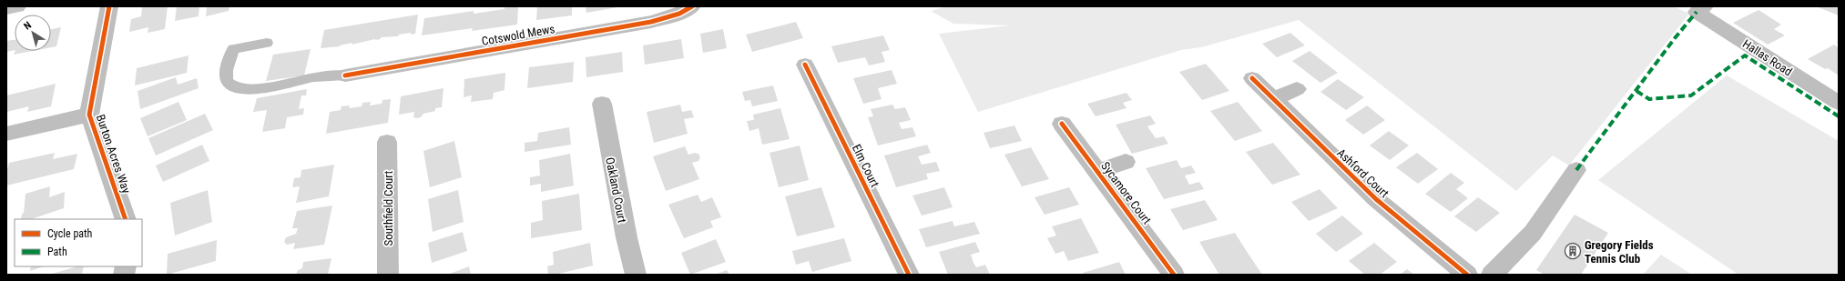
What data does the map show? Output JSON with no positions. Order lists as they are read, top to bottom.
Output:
{
  "streets": {
    "street": [
      "Cotswold Mews",
      "Hallas Road",
      "Burton Acres Way",
      "Elm Court",
      "Ashford Court",
      "Oakland Court",
      "Sycamore Court",
      "Southfield Court"
    ]
  },
  "places": {
    "building": ["Gregory Fields Tennis Club"]
  },
  "legend": ["Cycle path", "Path"],
  "north": "top left"
}
